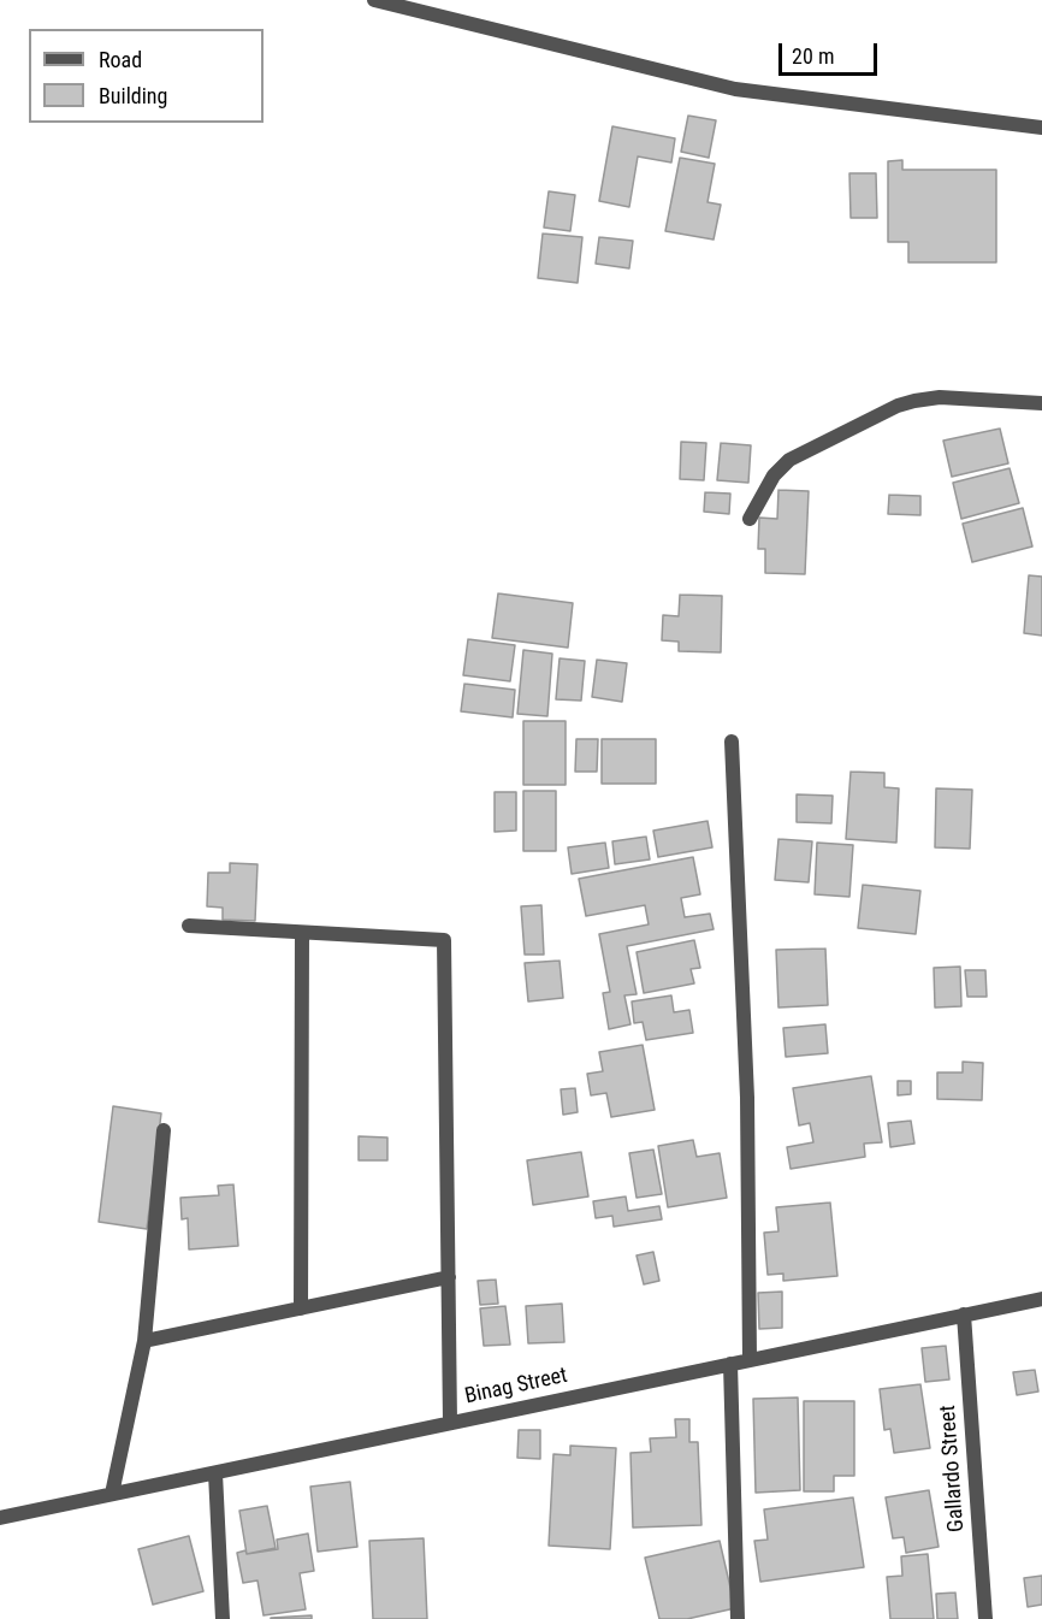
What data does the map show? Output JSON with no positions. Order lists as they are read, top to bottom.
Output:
{
  "streets": {
    "street": ["Binag Street", "Gallardo Street"]
  },
  "crossings": [
    ["Binag Street", "Gallardo Street"]
  ],
  "legend": ["Road", "Building"],
  "scale_bar": "20 m"
}
